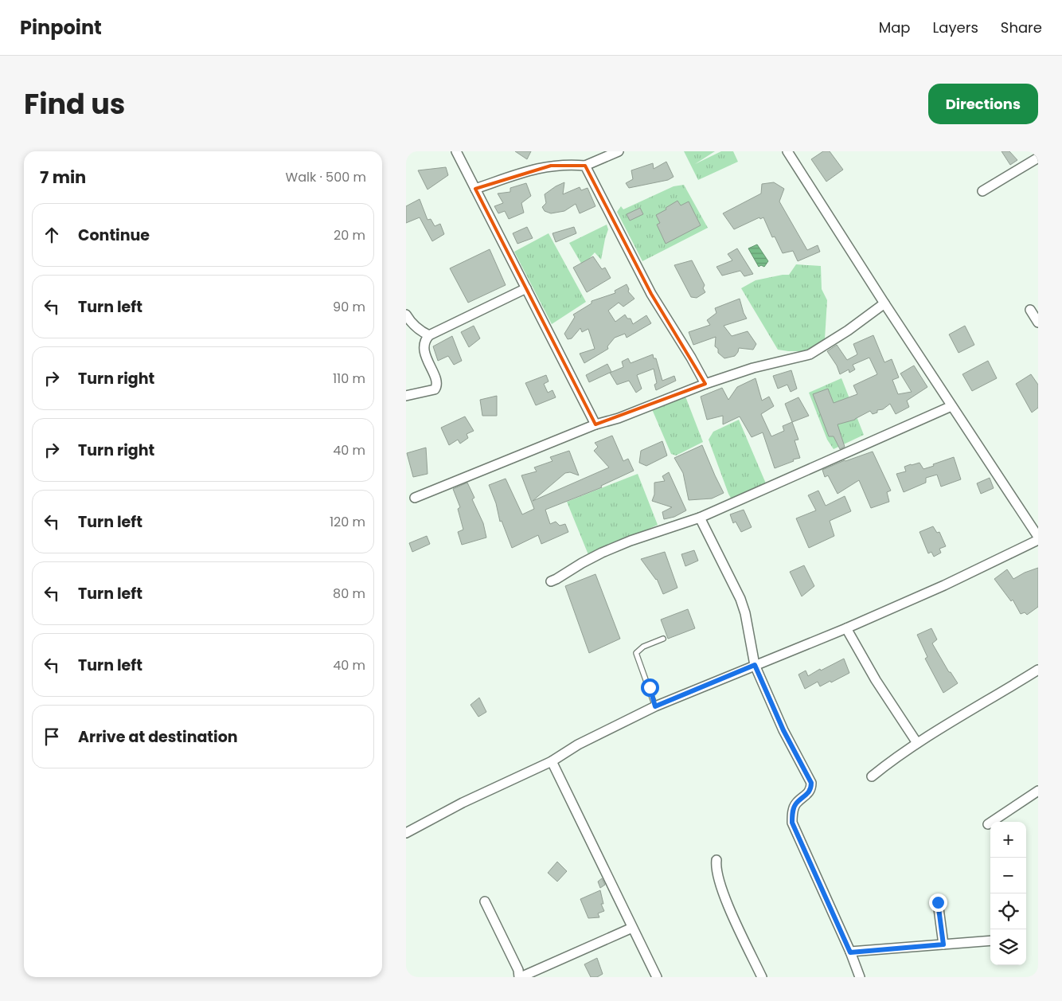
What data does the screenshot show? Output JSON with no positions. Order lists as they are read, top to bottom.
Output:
{
  "page": {
    "header": "Pinpoint",
    "nav": ["Map", "Layers", "Share"],
    "title": "Find us",
    "buttons": "Directions",
    "heading": ["7 min", "Walk · 500 m"],
    "list": [
      ["Continue", "20 m"],
      ["Turn left", "90 m"],
      ["Turn right", "110 m"],
      ["Turn right", "40 m"],
      ["Turn left", "120 m"],
      ["Turn left", "80 m"],
      ["Turn left", "40 m"],
      "Arrive at destination"
    ],
    "map_buttons": ["+", "−"]
  }
}
